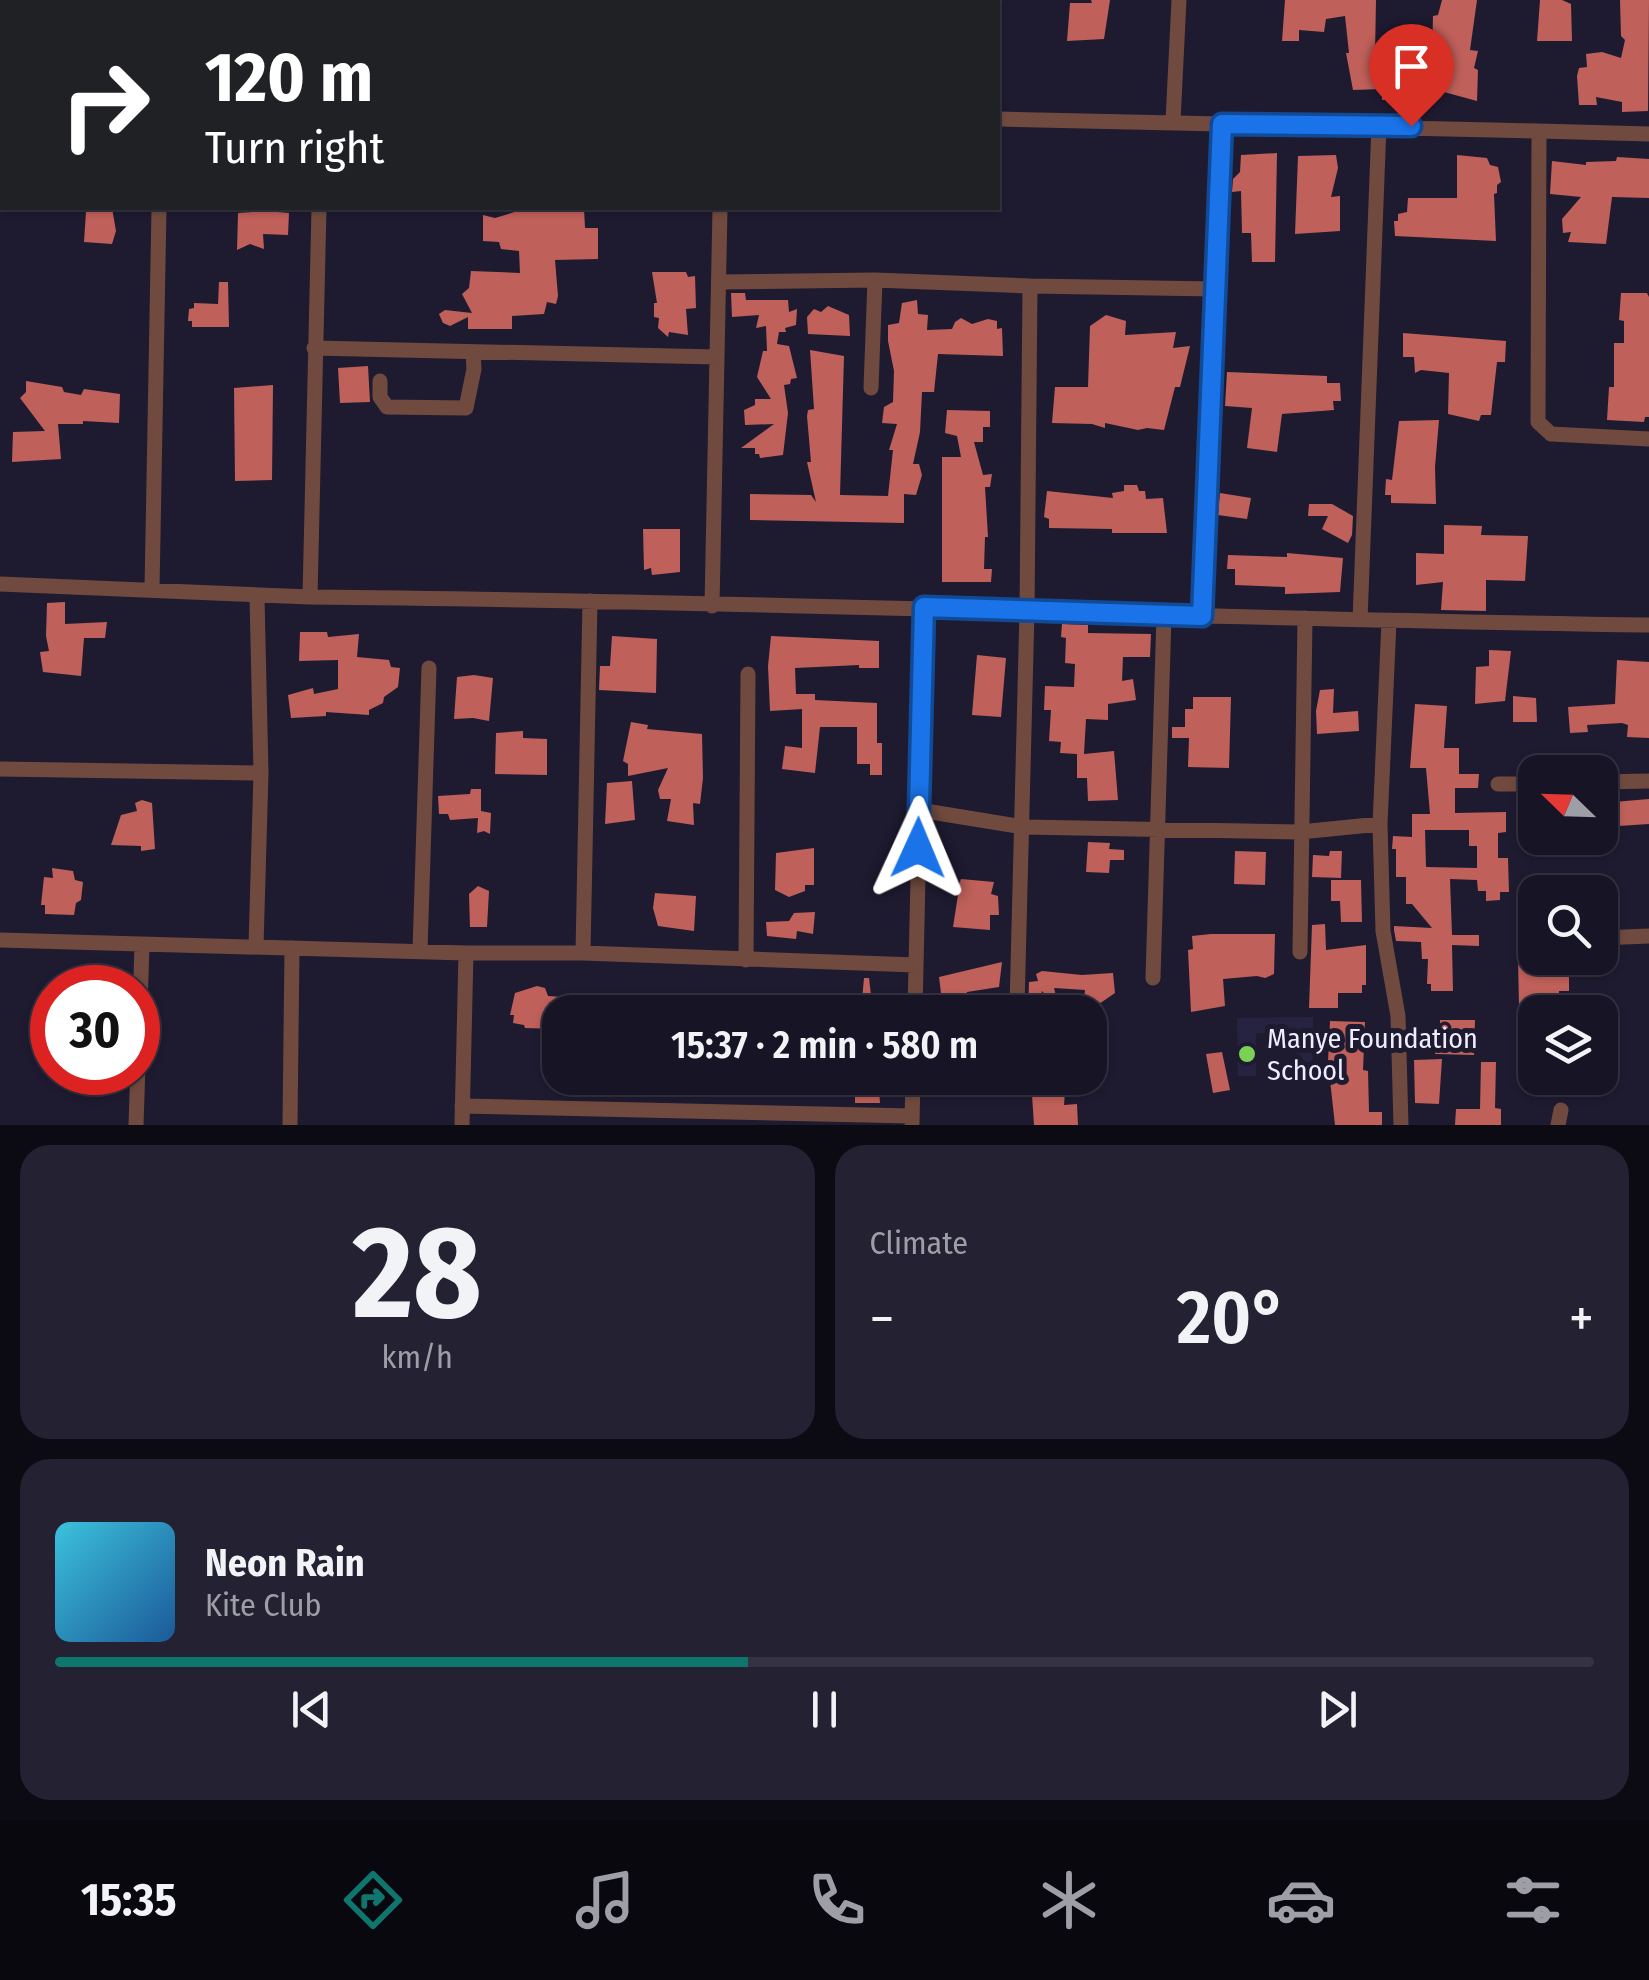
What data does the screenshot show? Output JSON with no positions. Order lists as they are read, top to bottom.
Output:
{
  "places": ["Manye Foundation School"],
  "north": "top left",
  "page": {
    "turn": ["120 m", "Turn right"],
    "limit": "30",
    "trip": "15:37 · 2 min · 580 m",
    "tile": [
      ["28", "km/h"],
      "Climate"
    ],
    "heat": ["−", "20°", "+"],
    "song": ["Neon Rain", "Kite Club"],
    "tabs": "15:35"
  }
}
